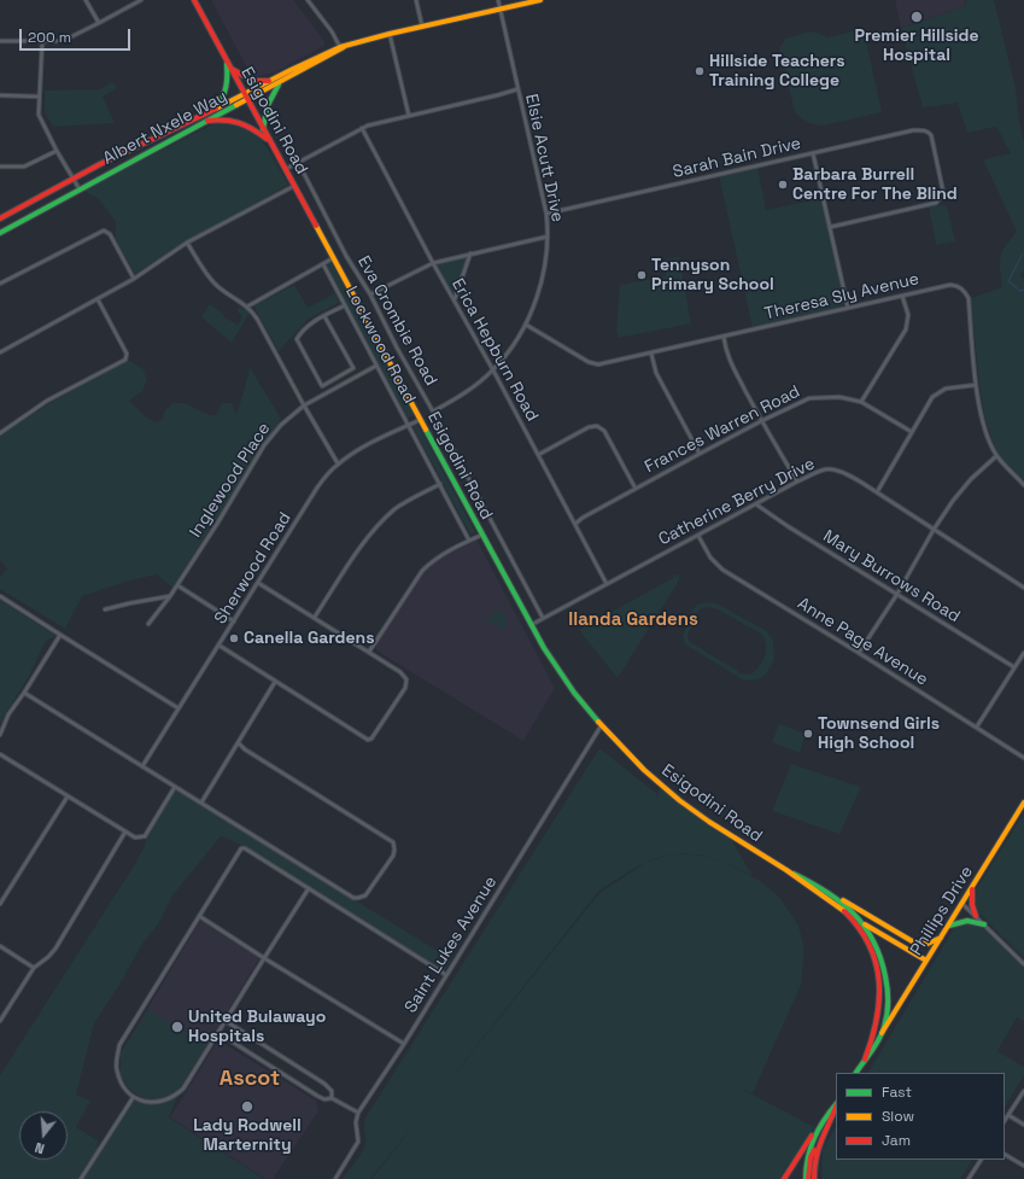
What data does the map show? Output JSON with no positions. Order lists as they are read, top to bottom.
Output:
{
  "streets": {
    "main road": ["Esigodini Road", "Albert Nxele Way", "Phillips Drive"],
    "street": [
      "Elsie Acutt Drive",
      "Sarah Bain Drive",
      "Theresa Sly Avenue",
      "Eva Crombie Road",
      "Lockwood Road",
      "Erica Hepburn Road",
      "Frances Warren Road",
      "Inglewood Place",
      "Catherine Berry Drive",
      "Sherwood Road",
      "Mary Burrows Road",
      "Anne Page Avenue",
      "Saint Lukes Avenue"
    ]
  },
  "crossings": [
    ["Esigodini Road", "Albert Nxele Way"],
    ["Esigodini Road", "Catherine Berry Drive"],
    ["Esigodini Road", "Sherwood Road"],
    ["Esigodini Road", "Phillips Drive"],
    ["Esigodini Road", "Saint Lukes Avenue"],
    ["Albert Nxele Way", "Elsie Acutt Drive"],
    ["Elsie Acutt Drive", "Sarah Bain Drive"],
    ["Elsie Acutt Drive", "Theresa Sly Avenue"],
    ["Elsie Acutt Drive", "Eva Crombie Road"],
    ["Elsie Acutt Drive", "Erica Hepburn Road"],
    ["Eva Crombie Road", "Catherine Berry Drive"],
    ["Lockwood Road", "Inglewood Place"],
    ["Lockwood Road", "Sherwood Road"],
    ["Erica Hepburn Road", "Frances Warren Road"],
    ["Erica Hepburn Road", "Catherine Berry Drive"],
    ["Catherine Berry Drive", "Mary Burrows Road"],
    ["Catherine Berry Drive", "Anne Page Avenue"]
  ],
  "districts": ["Ilanda Gardens", "Ascot"],
  "places": [
    "Premier Hillside Hospital",
    "Hillside Teachers Training College",
    "Barbara Burrell Centre For The Blind",
    "Tennyson Primary School",
    "Canella Gardens",
    "Townsend Girls High School",
    "United Bulawayo Hospitals",
    "Lady Rodwell Marternity"
  ],
  "legend": ["Fast", "Slow", "Jam"],
  "scale_bar": "200 m",
  "north": "bottom"
}
